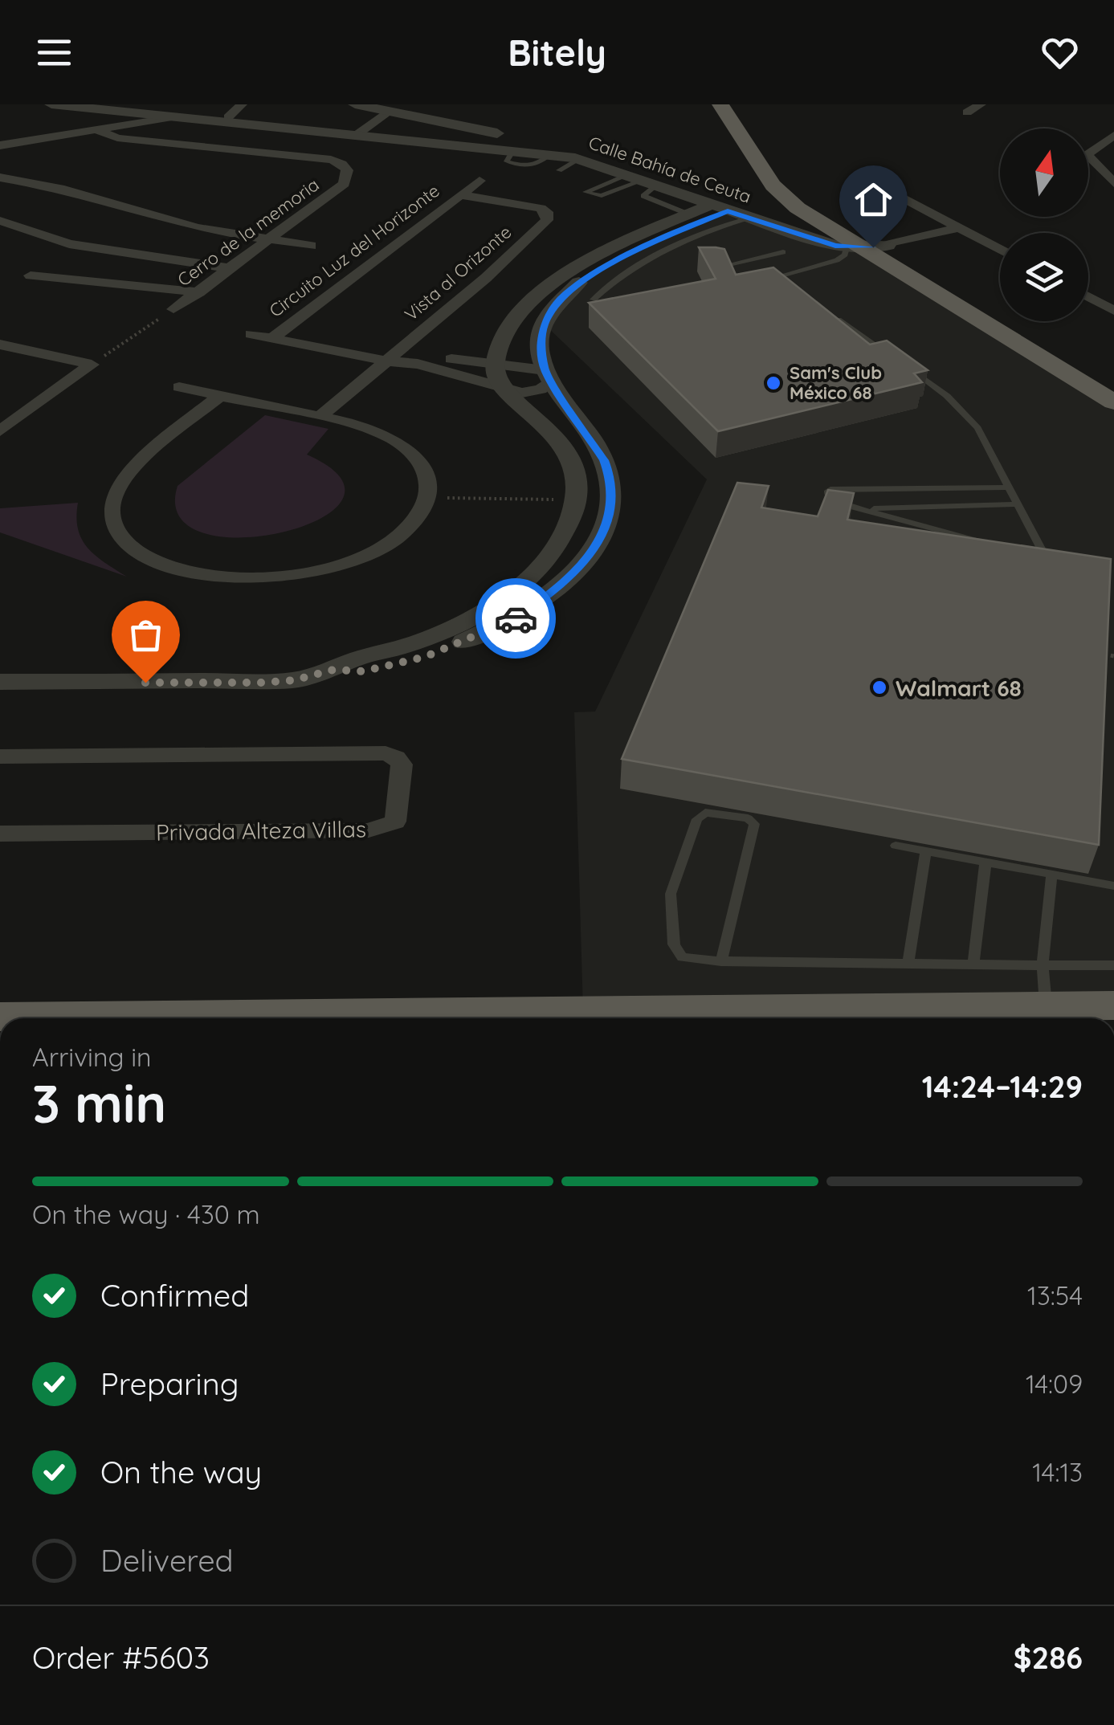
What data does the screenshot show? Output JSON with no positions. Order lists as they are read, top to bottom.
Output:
{
  "streets": {
    "street": [
      "Calle Bahía de Ceuta",
      "Cerro de la memoria",
      "Circuito Luz del Horizonte",
      "Vista al Orizonte",
      "Privada Alteza Villas"
    ]
  },
  "crossings": [
    ["Circuito Luz del Horizonte", "Vista al Orizonte"]
  ],
  "places": ["Sam's Club México 68", "Walmart 68"],
  "north": "top",
  "page": {
    "header": "Bitely",
    "heading": ["3 min", "Arriving in", "14:24–14:29"],
    "panel": ["Order #5603", "$286"],
    "bar": "On the way · 430 m",
    "list": [
      ["Confirmed", "13:54"],
      ["Preparing", "14:09"],
      ["On the way", "14:13"],
      "Delivered"
    ]
  }
}
